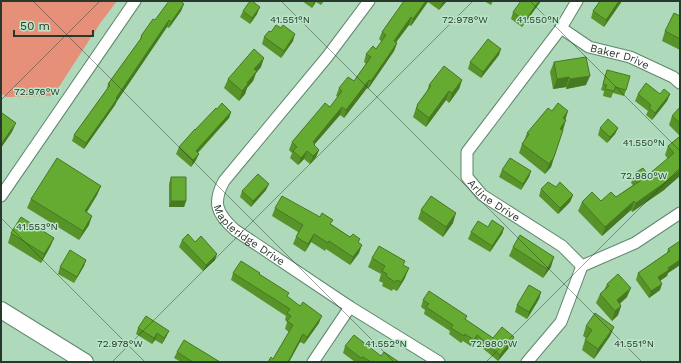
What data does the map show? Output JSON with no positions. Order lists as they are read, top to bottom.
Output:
{
  "streets": {
    "street": ["Baker Drive", "Arline Drive", "Mapleridge Drive"]
  },
  "crossings": [
    ["Baker Drive", "Arline Drive"]
  ],
  "scale_bar": "50 m",
  "coordinates": [
    "41.551°N",
    "72.978°W",
    "41.550°N",
    "72.976°W",
    "72.980°W",
    "41.553°N",
    "41.552°N"
  ]
}
